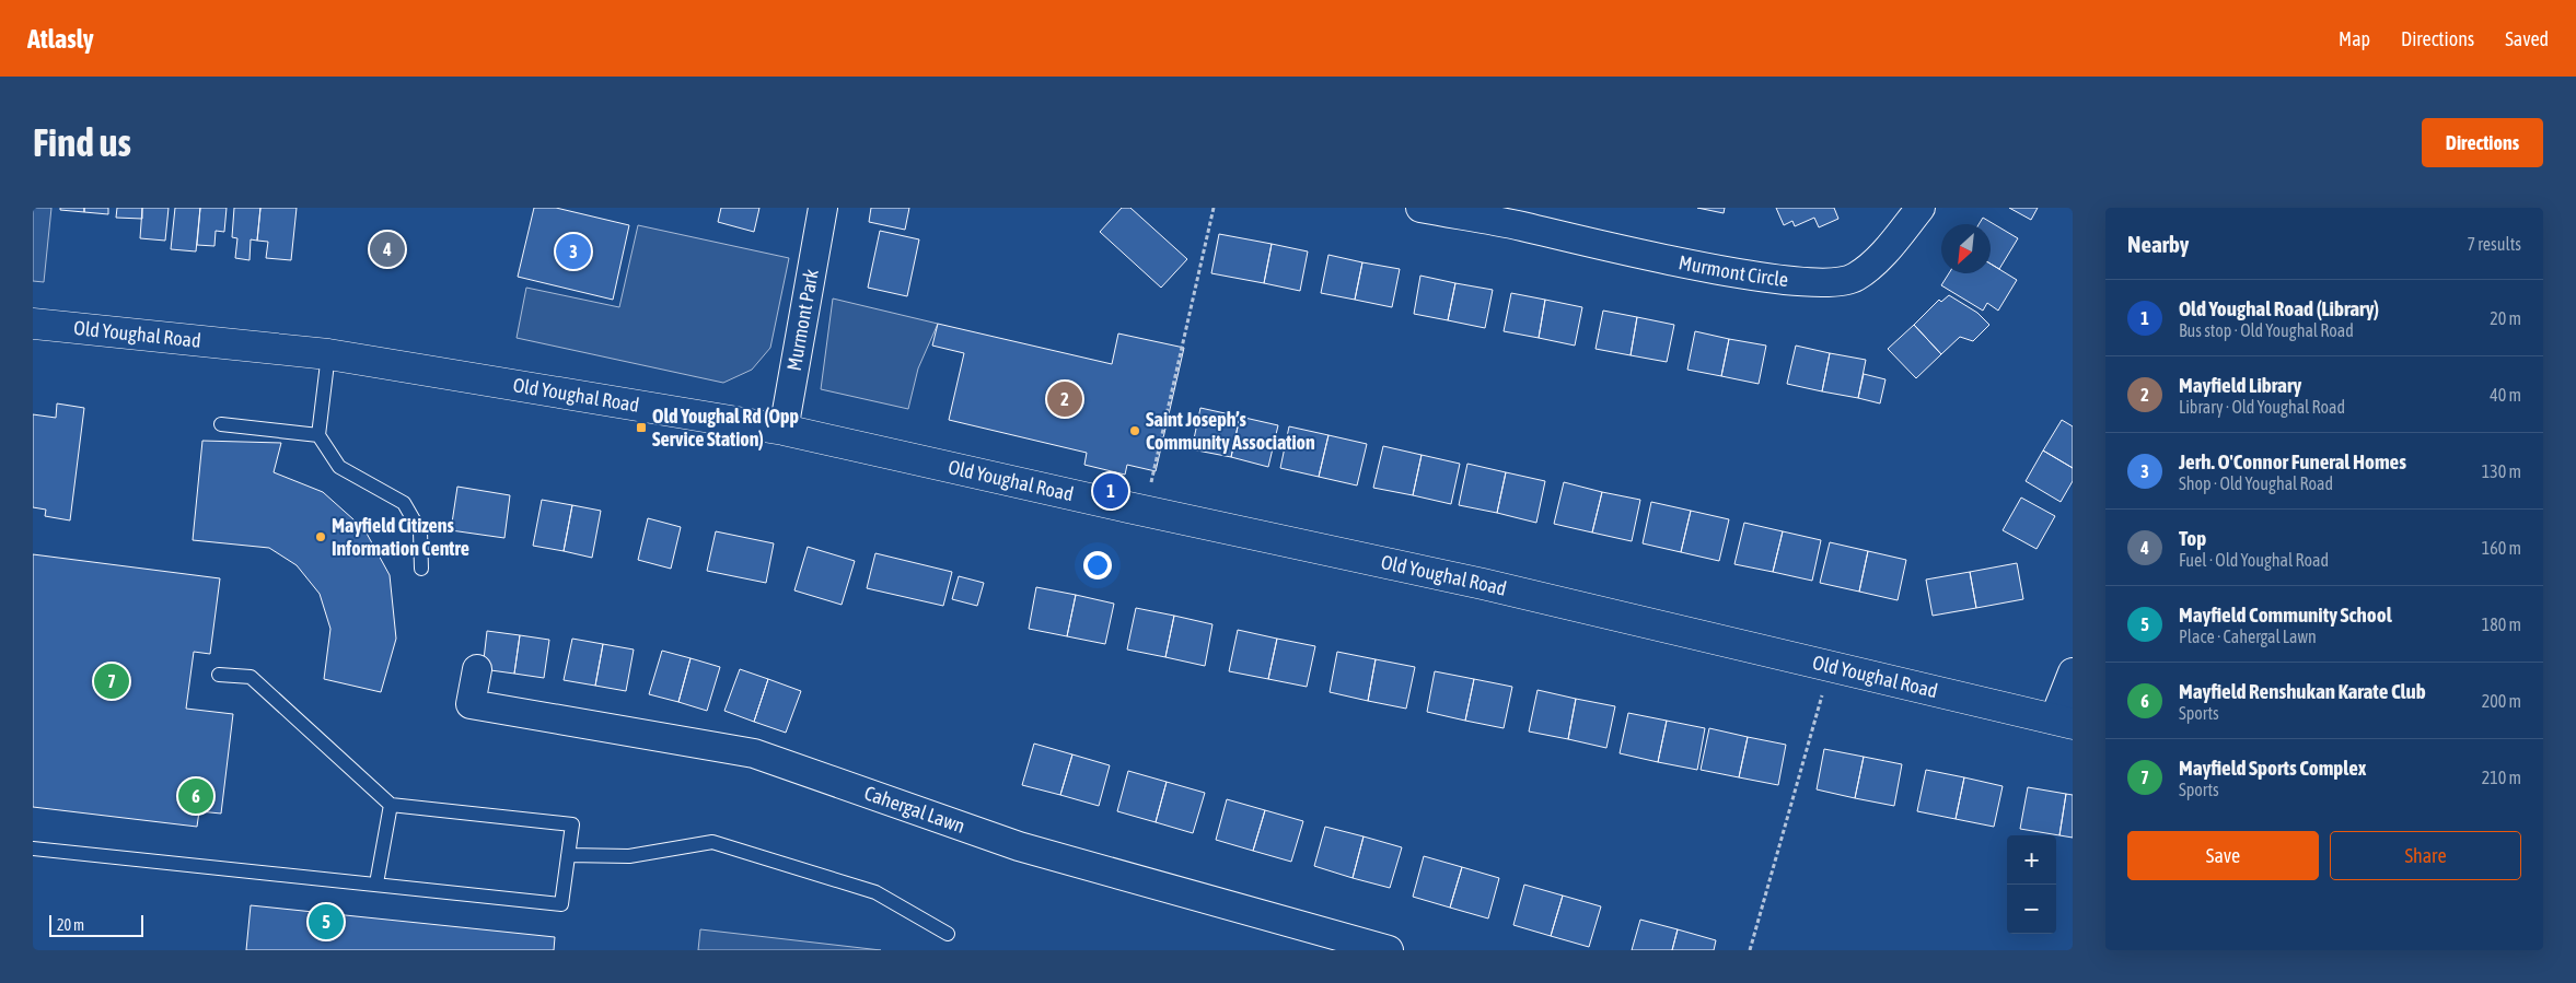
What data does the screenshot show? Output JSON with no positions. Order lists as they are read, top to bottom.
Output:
{
  "streets": {
    "street": [
      "Murmont Circle",
      "Murmont Park",
      "Old Youghal Road",
      "Cahergal Lawn"
    ]
  },
  "crossings": [
    ["Murmont Park", "Old Youghal Road"]
  ],
  "places": {
    "transit": ["Old Youghal Rd (Opp Service Station)"],
    "other": ["Saint Joseph’s Community Association", "Mayfield Citizens Information Centre"]
  },
  "scale_bar": "20 m",
  "north": "bottom left",
  "page": {
    "header": "Atlasly",
    "nav": ["Map", "Directions", "Saved"],
    "buttons": [
      "Directions",
      ["Save", "Share"]
    ],
    "title": "Find us",
    "heading": ["Nearby", "7 results"],
    "pins": [
      "4",
      "3",
      "2",
      "1",
      "7",
      "6",
      "5"
    ],
    "list": [
      {
        "mark": "1",
        "name": "Old Youghal Road (Library)",
        "note": "Bus stop · Old Youghal Road",
        "value": "20 m"
      },
      {
        "mark": "2",
        "name": "Mayfield Library",
        "note": "Library · Old Youghal Road",
        "value": "40 m"
      },
      {
        "mark": "3",
        "name": "Jerh. O'Connor Funeral Homes",
        "note": "Shop · Old Youghal Road",
        "value": "130 m"
      },
      {
        "mark": "4",
        "name": "Top",
        "note": "Fuel · Old Youghal Road",
        "value": "160 m"
      },
      {
        "mark": "5",
        "name": "Mayfield Community School",
        "note": "Place · Cahergal Lawn",
        "value": "180 m"
      },
      {
        "mark": "6",
        "name": "Mayfield Renshukan Karate Club",
        "note": "Sports",
        "value": "200 m"
      },
      {
        "mark": "7",
        "name": "Mayfield Sports Complex",
        "note": "Sports",
        "value": "210 m"
      }
    ],
    "map_buttons": ["+", "−"],
    "scale": "20 m"
  }
}
